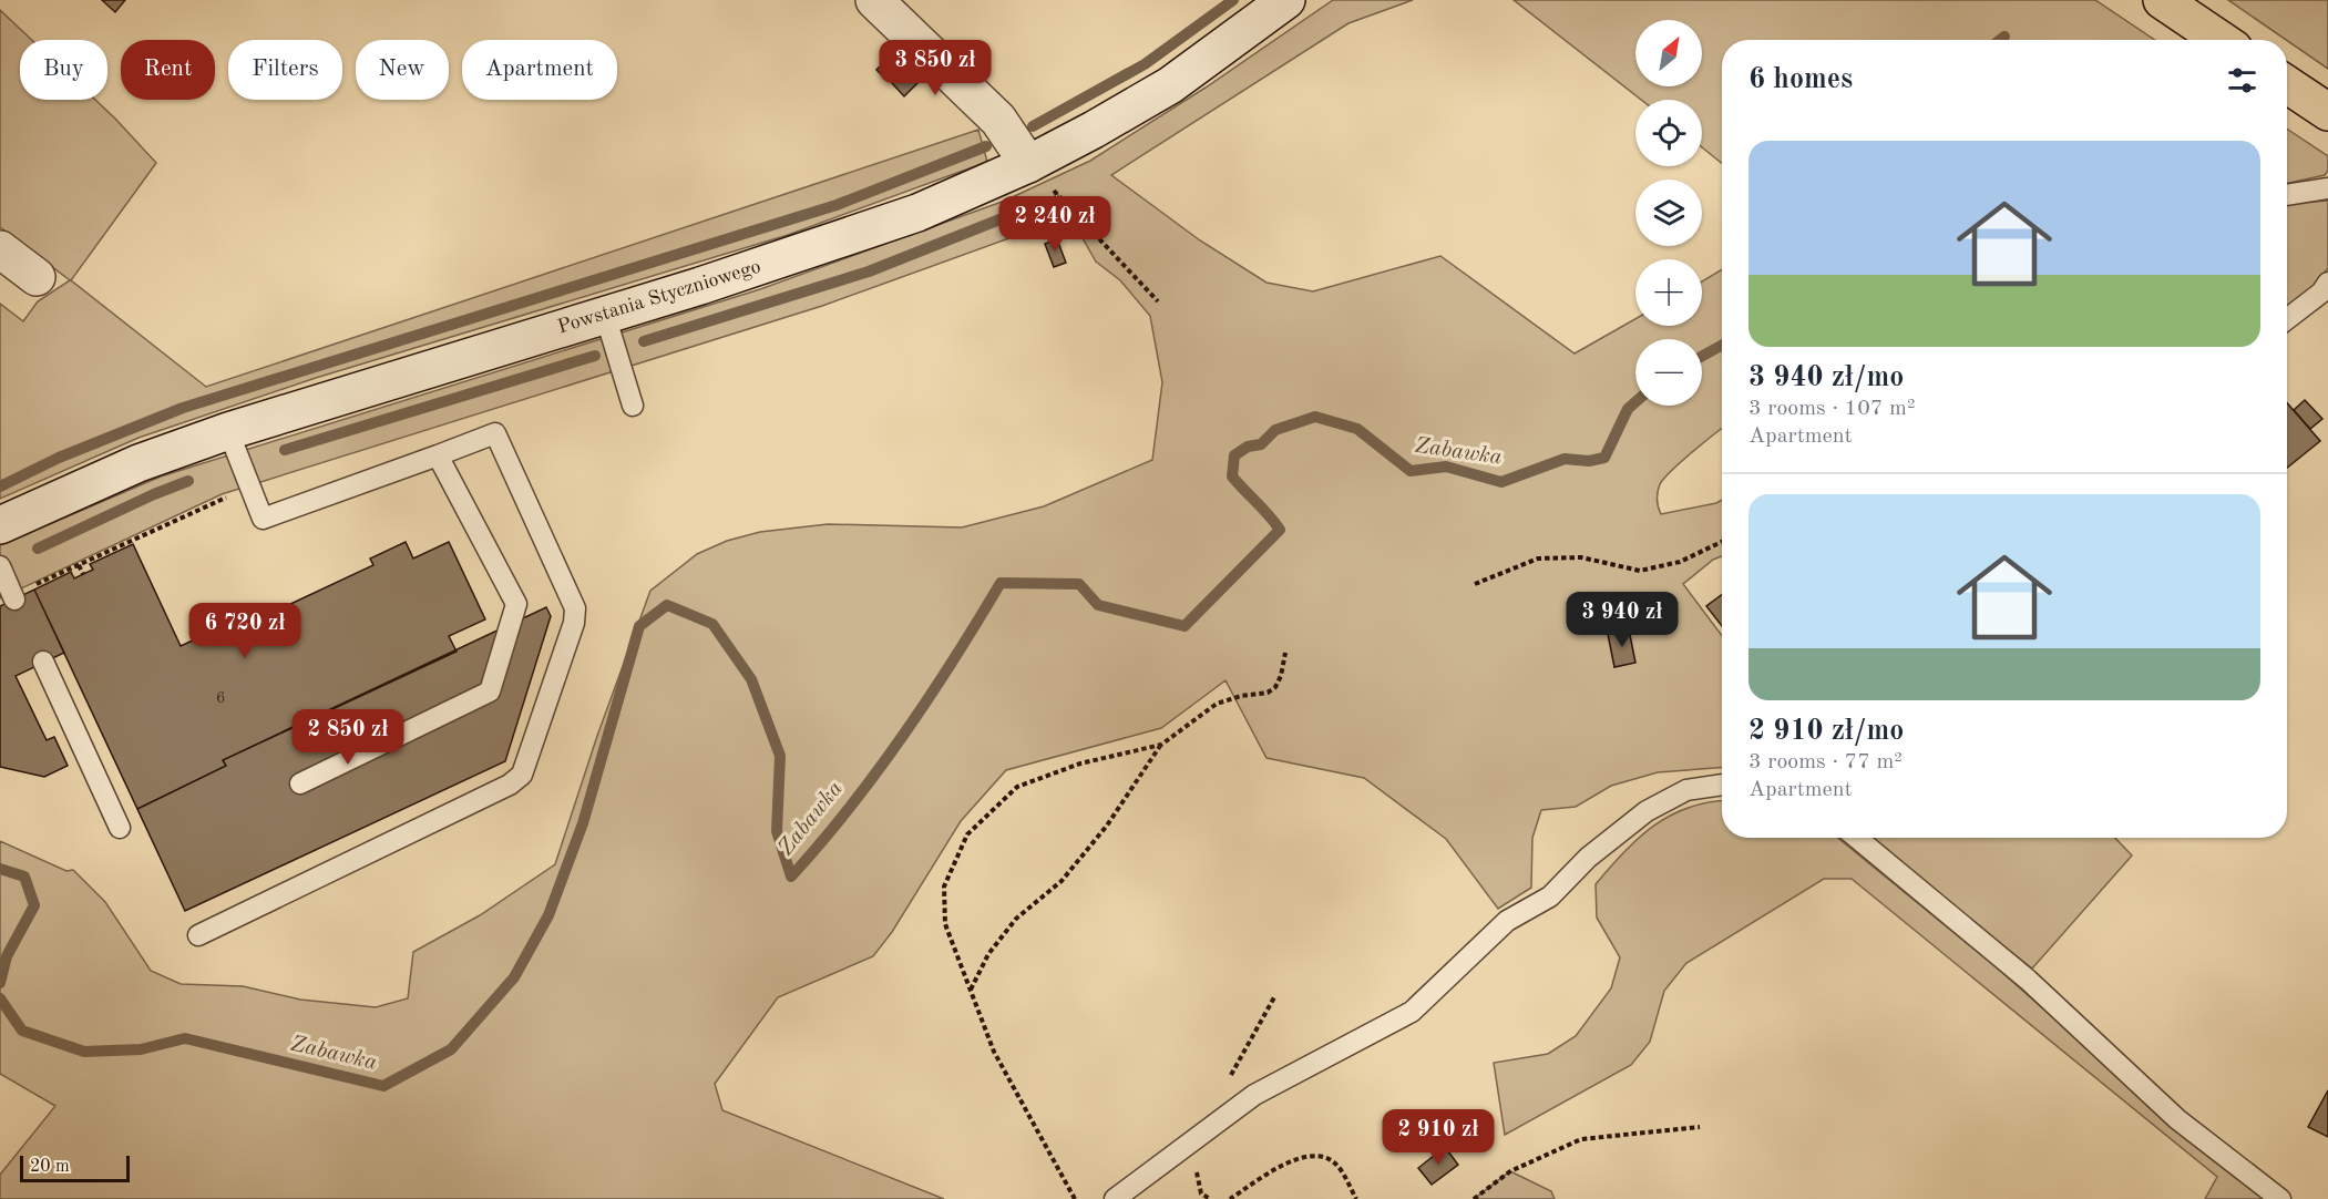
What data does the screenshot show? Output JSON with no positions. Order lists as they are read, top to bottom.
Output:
{
  "streets": {
    "main road": ["Powstania Styczniowego"]
  },
  "water": ["Zabawka"],
  "house_numbers": ["6"],
  "scale_bar": "20 m",
  "north": "top right",
  "page": {
    "map_buttons": ["+", "−"],
    "price": [
      "3 850 zł",
      "2 240 zł",
      "3 940 zł",
      "6 720 zł",
      "2 850 zł",
      "2 910 zł"
    ],
    "chip": [
      "Buy",
      "Rent",
      "Filters",
      "New",
      "Apartment"
    ],
    "heading": "6 homes",
    "list": [
      {
        "name": "3 940 zł/mo",
        "note": "3 rooms · 107 m² · Apartment"
      },
      {
        "name": "2 910 zł/mo",
        "note": "3 rooms · 77 m² · Apartment"
      }
    ],
    "scale": "20 m"
  }
}
